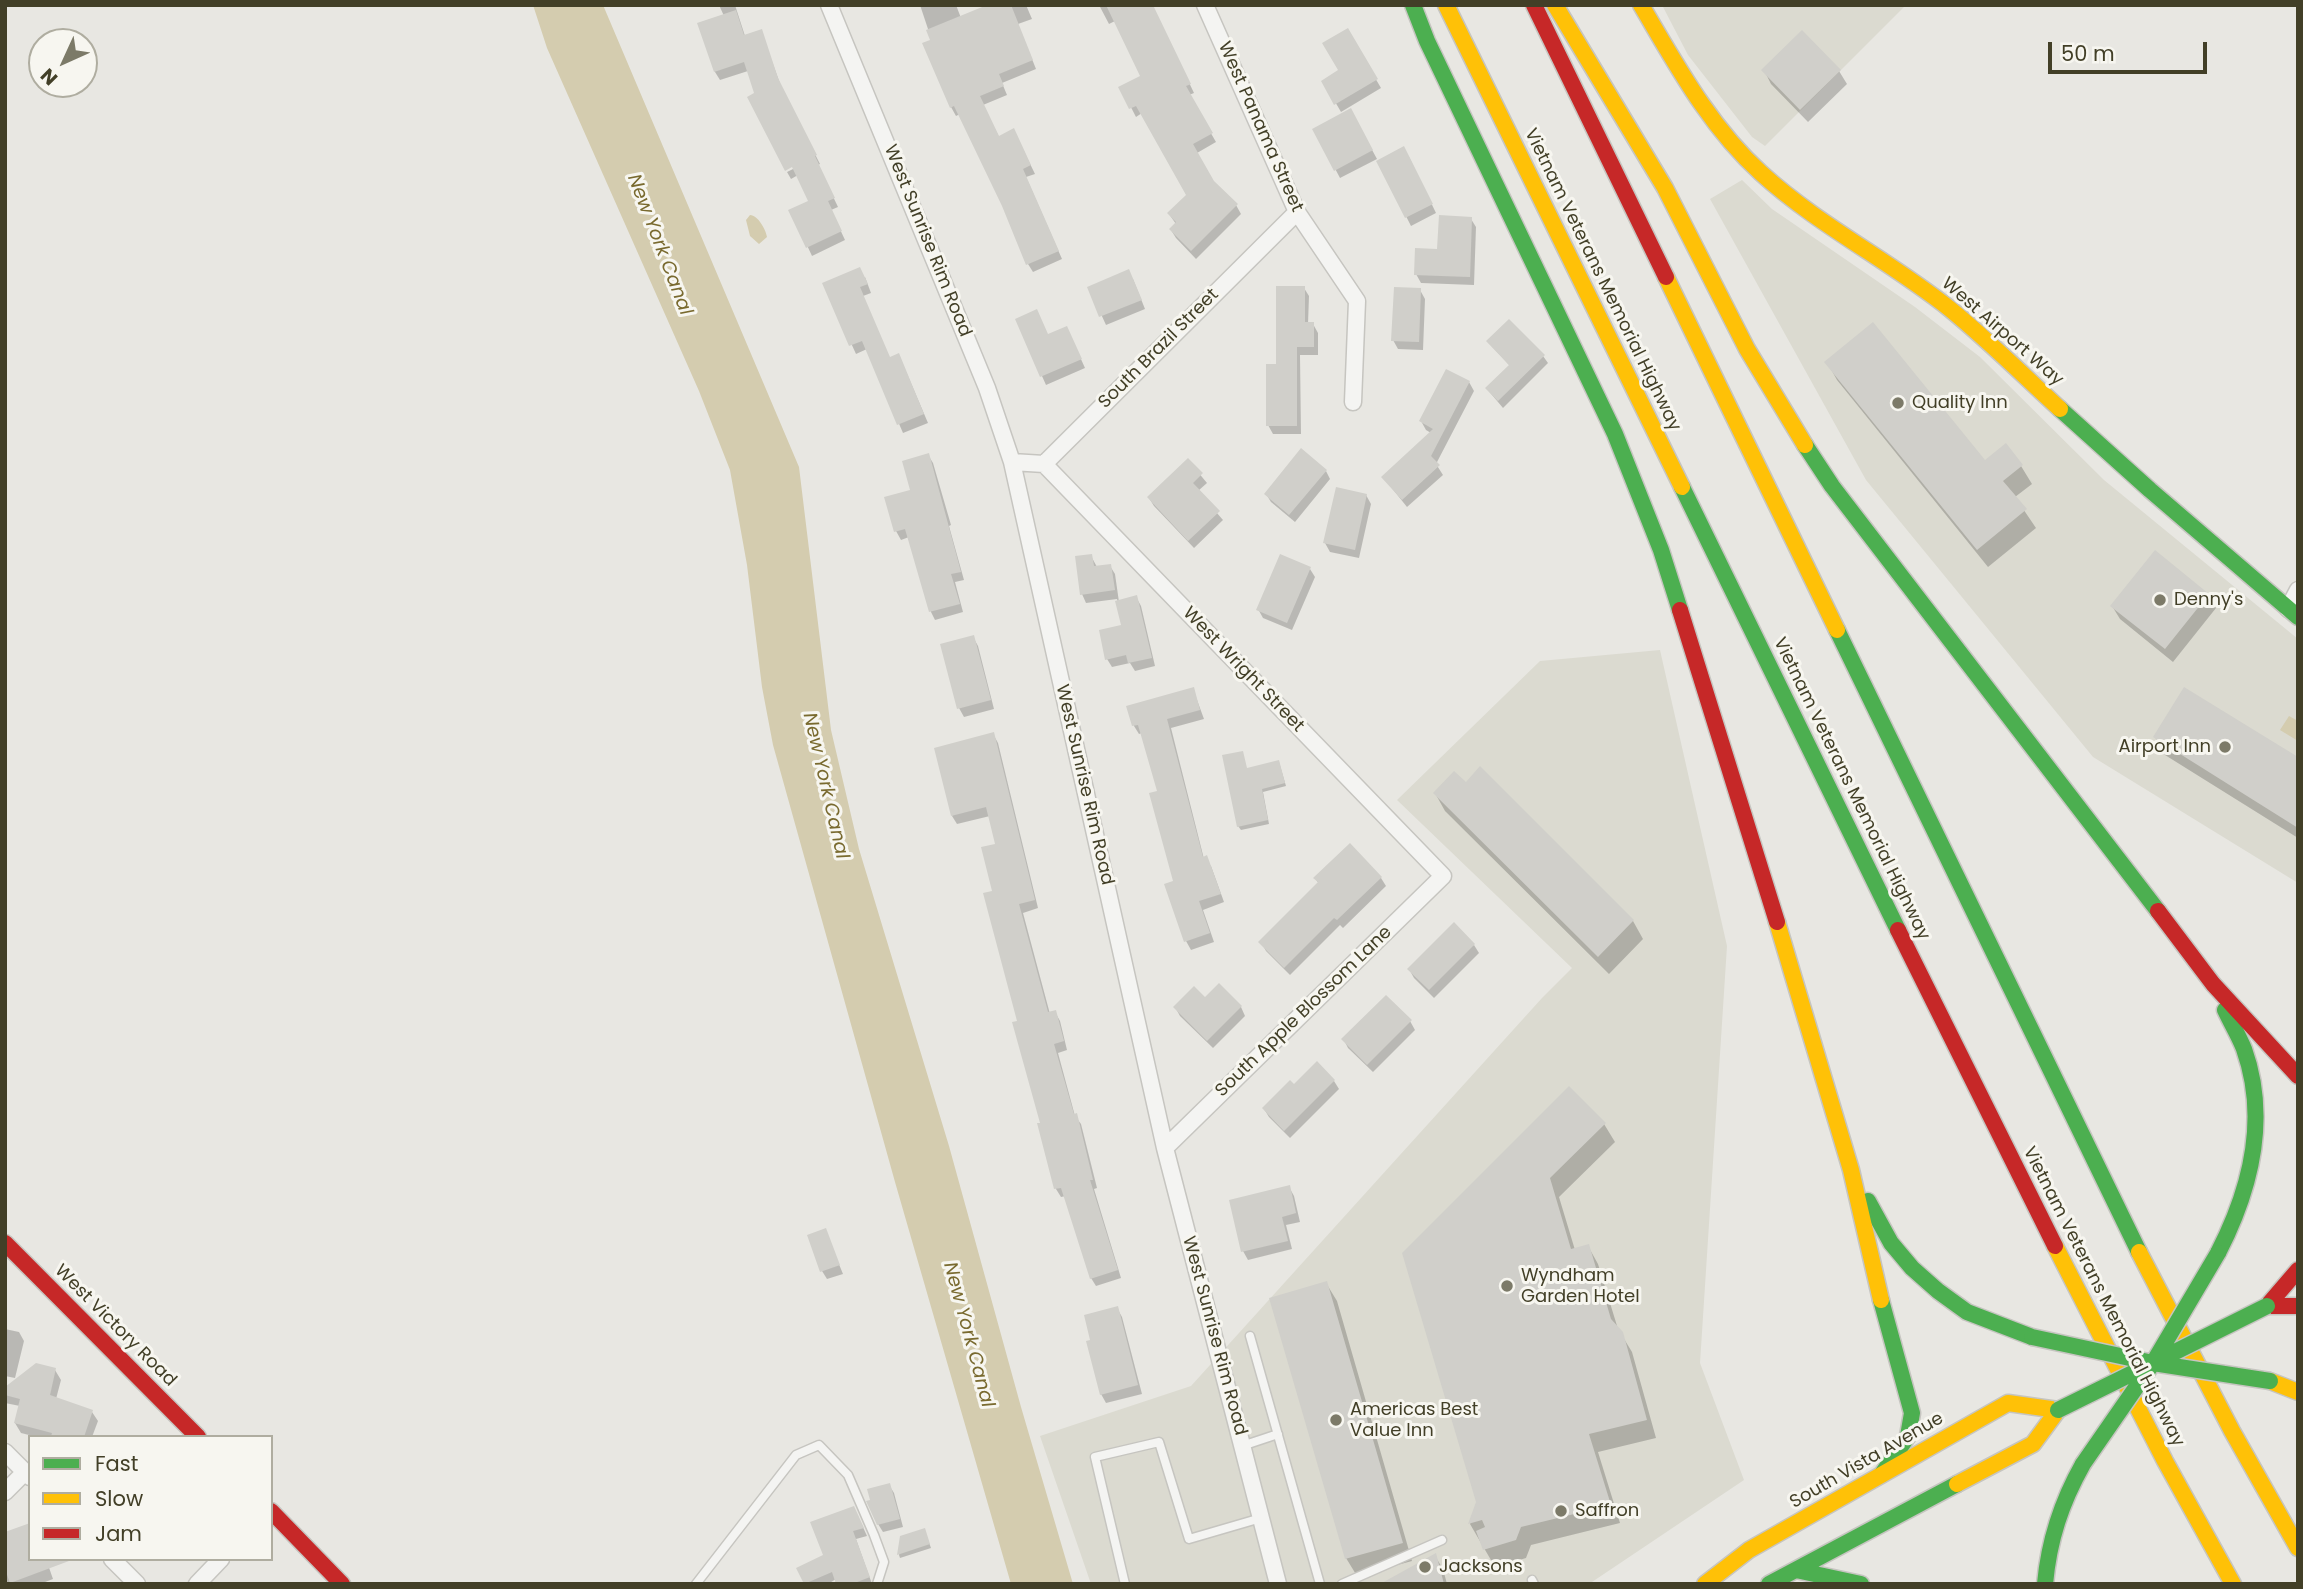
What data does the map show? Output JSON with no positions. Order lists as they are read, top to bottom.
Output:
{
  "streets": {
    "main road": [
      "Vietnam Veterans Memorial Highway",
      "West Airport Way",
      "West Victory Road",
      "South Vista Avenue"
    ],
    "street": [
      "West Panama Street",
      "West Sunrise Rim Road",
      "South Brazil Street",
      "West Wright Street",
      "South Apple Blossom Lane"
    ]
  },
  "crossings": [
    ["West Panama Street", "South Brazil Street"],
    ["West Sunrise Rim Road", "South Apple Blossom Lane"],
    ["South Brazil Street", "West Wright Street"],
    ["West Wright Street", "South Apple Blossom Lane"]
  ],
  "water": ["New York Canal"],
  "places": [
    "Quality Inn",
    "Denny's",
    "Airport Inn",
    "Wyndham Garden Hotel",
    "Americas Best Value Inn",
    "Saffron",
    "Jacksons"
  ],
  "legend": ["Fast", "Slow", "Jam"],
  "scale_bar": "50 m",
  "north": "bottom left"
}
